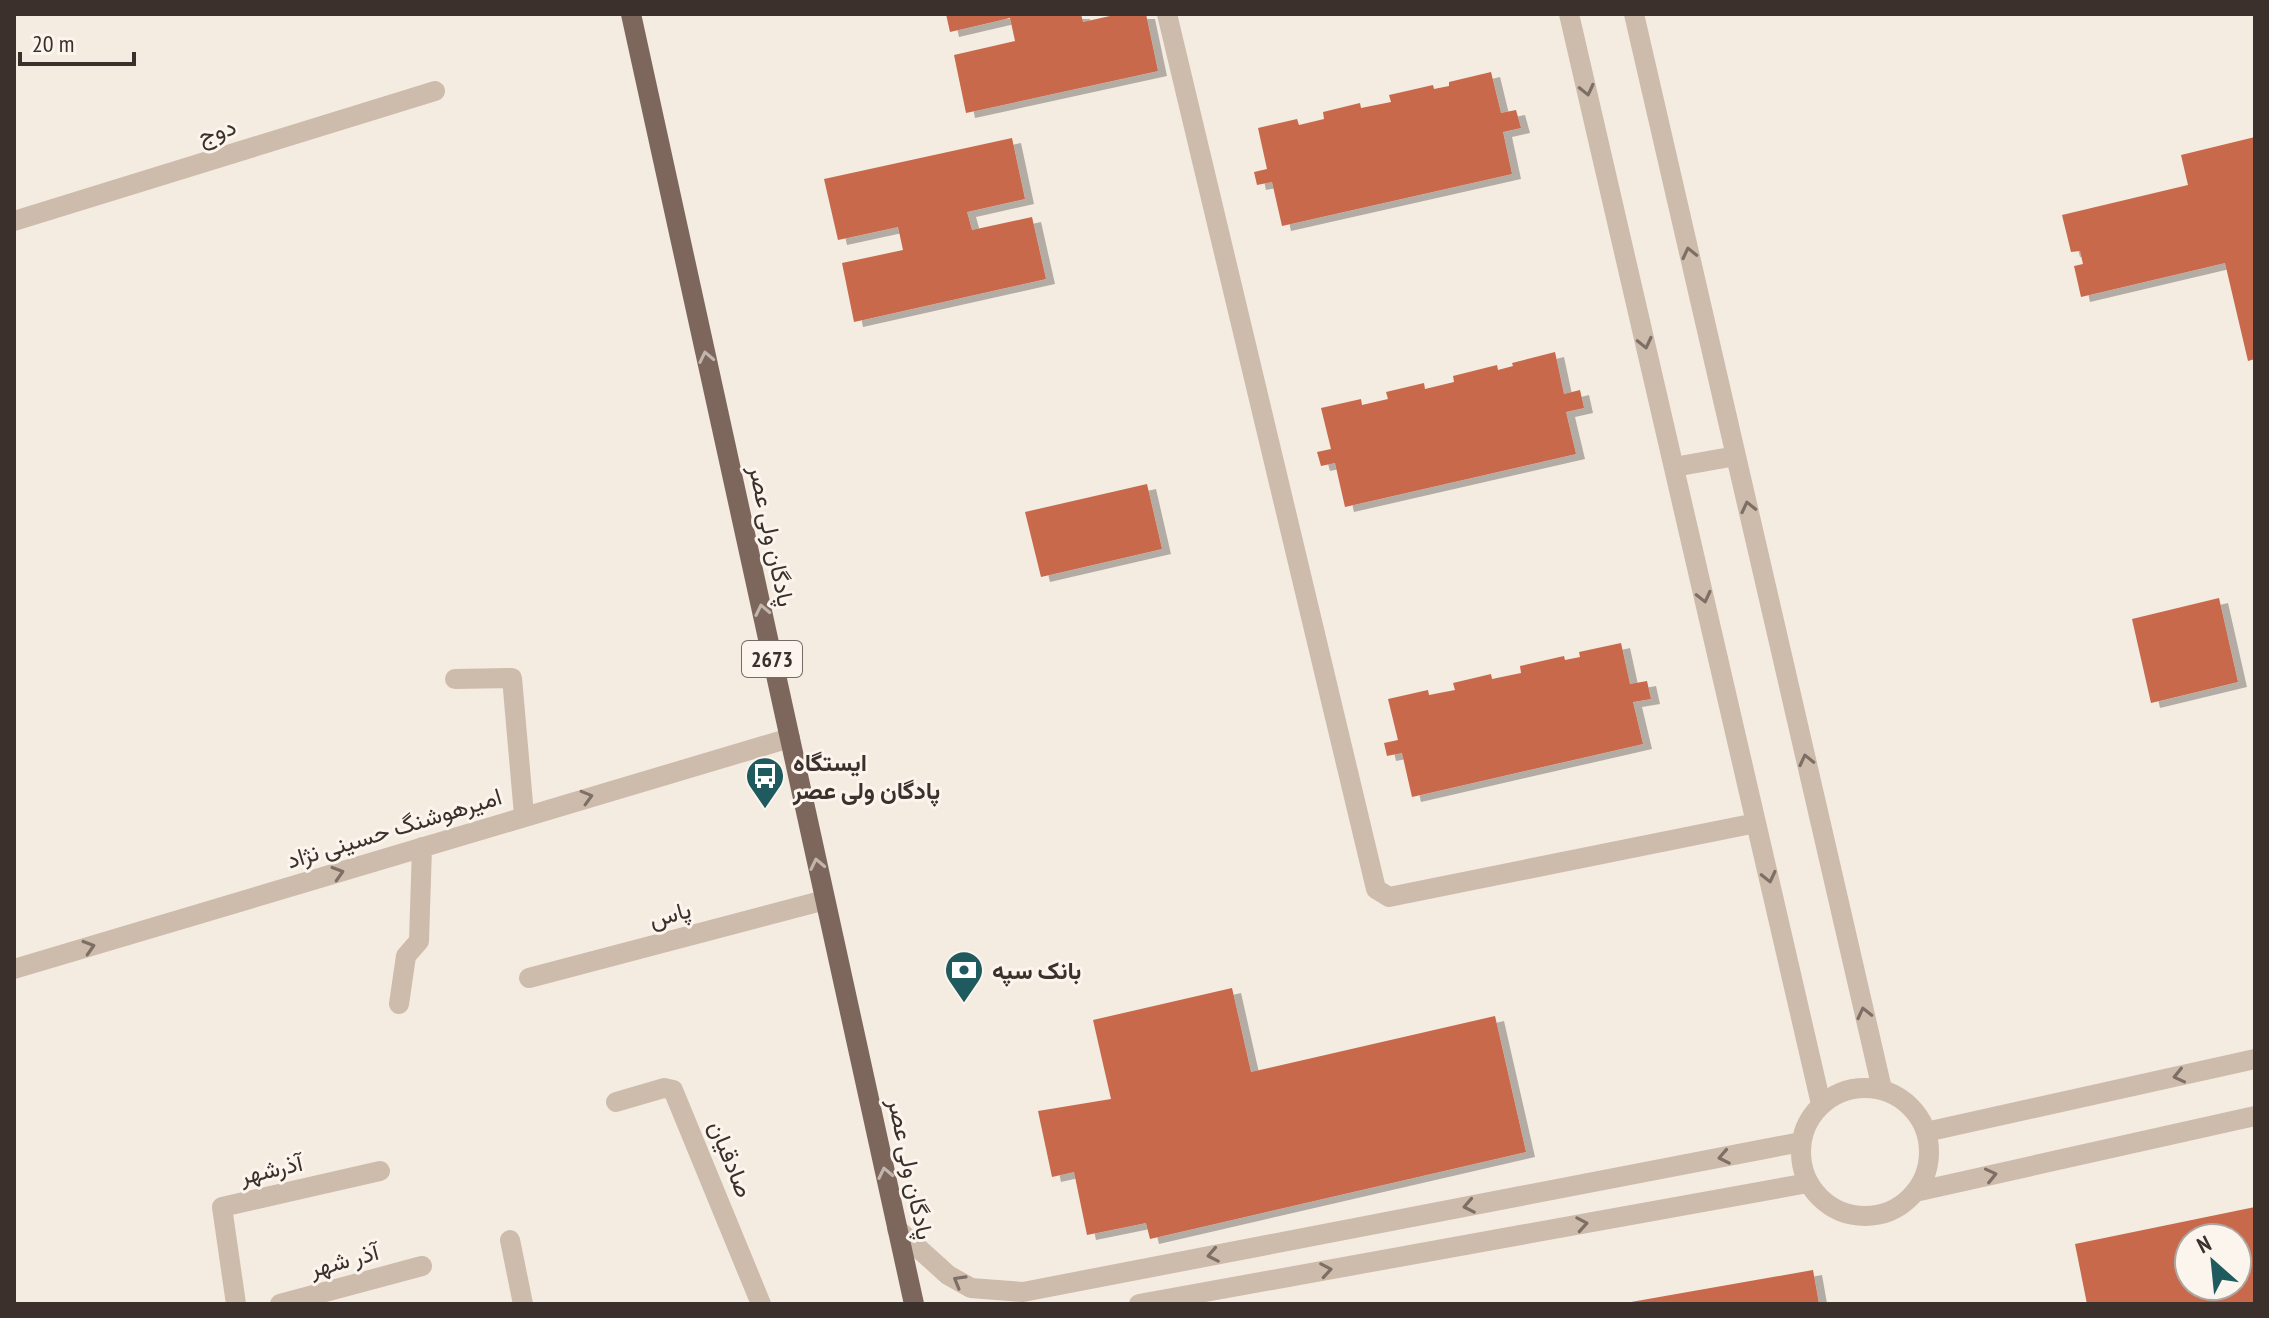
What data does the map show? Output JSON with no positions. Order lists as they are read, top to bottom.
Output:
{
  "streets": {
    "main road": ["پادگان ولی عصر", "2673"],
    "street": [
      "دوج",
      "امیرهوشنگ حسینی نژاد",
      "پاس",
      "صادقیان",
      "آذرشهر",
      "آذر شهر"
    ]
  },
  "crossings": [
    ["پادگان ولی عصر", "امیرهوشنگ حسینی نژاد"],
    ["پادگان ولی عصر", "پاس"]
  ],
  "one_way": ["پادگان ولی عصر", "امیرهوشنگ حسینی نژاد"],
  "places": {
    "bus stop": ["ایستگاه پادگان ولی عصر"],
    "bank": ["بانک سپه"]
  },
  "scale_bar": "20 m",
  "north": "top left"
}
